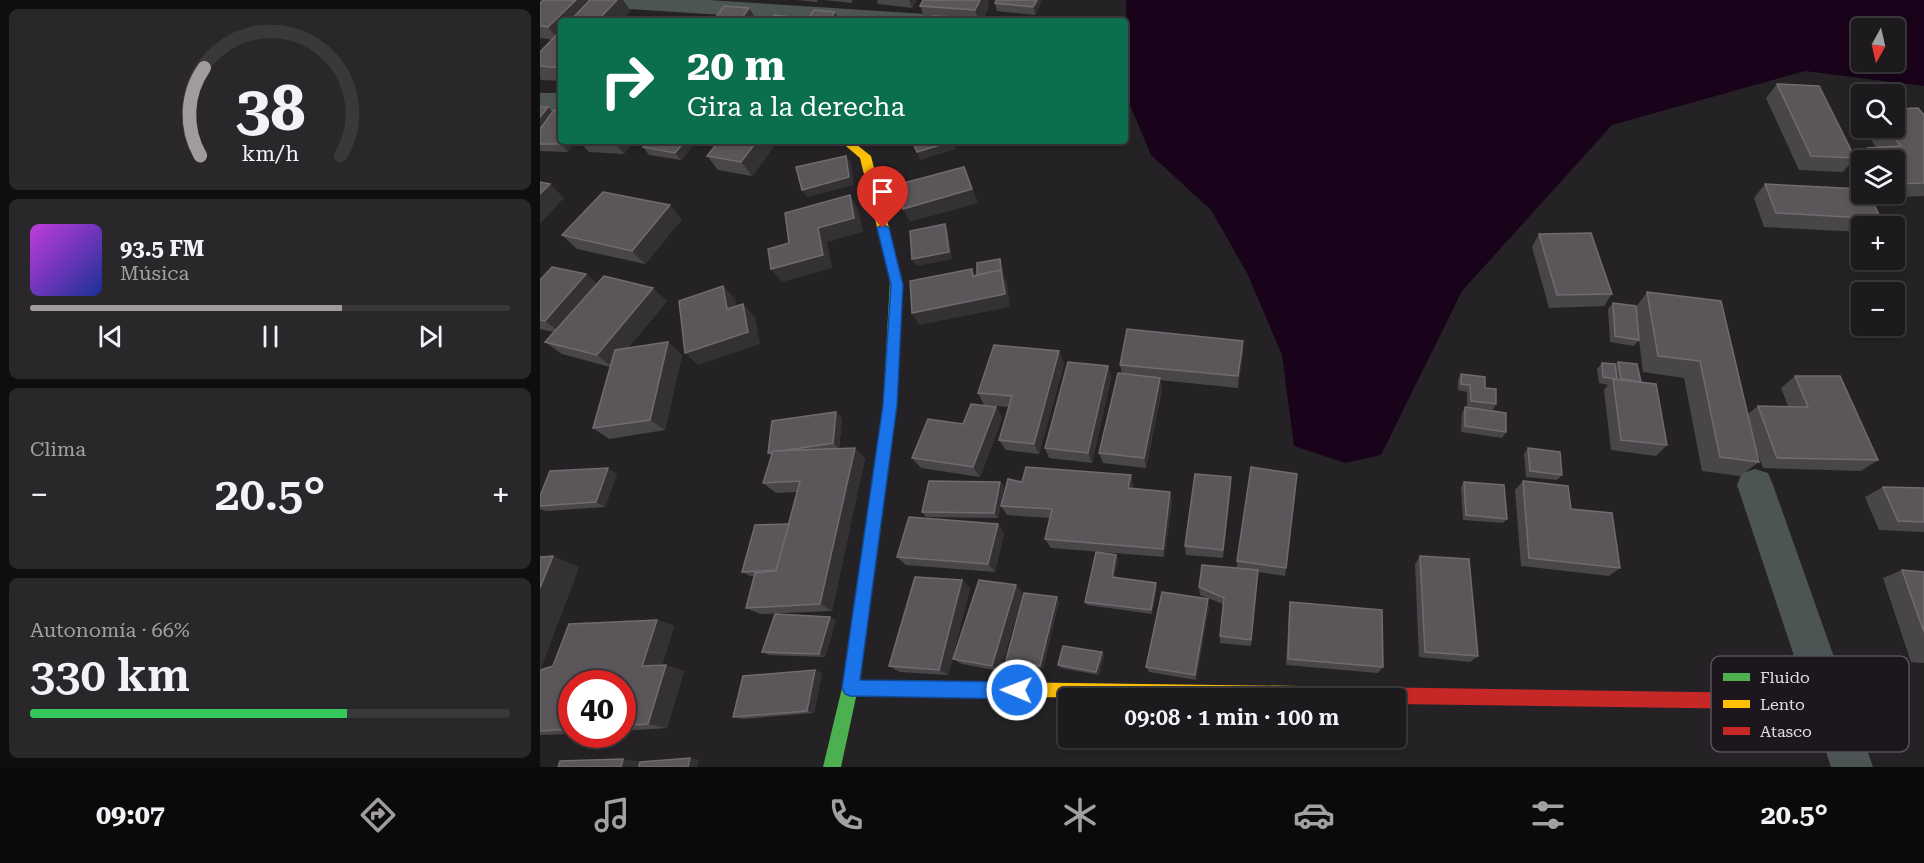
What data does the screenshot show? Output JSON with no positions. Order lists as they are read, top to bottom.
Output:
{
  "legend": ["Fluido", "Lento", "Atasco"],
  "north": "bottom",
  "page": {
    "map_buttons": ["+", "−"],
    "turn": ["20 m", "Gira a la derecha"],
    "song": ["93.5 FM", "Música"],
    "tile": [
      "Clima",
      ["Autonomía · 66%", "330 km"]
    ],
    "heat": ["−", "20.5°", "+"],
    "limit": "40",
    "trip": "09:08 · 1 min · 100 m",
    "tabs": ["09:07", "20.5°"],
    "gauge": ["38", "km/h"]
  }
}
